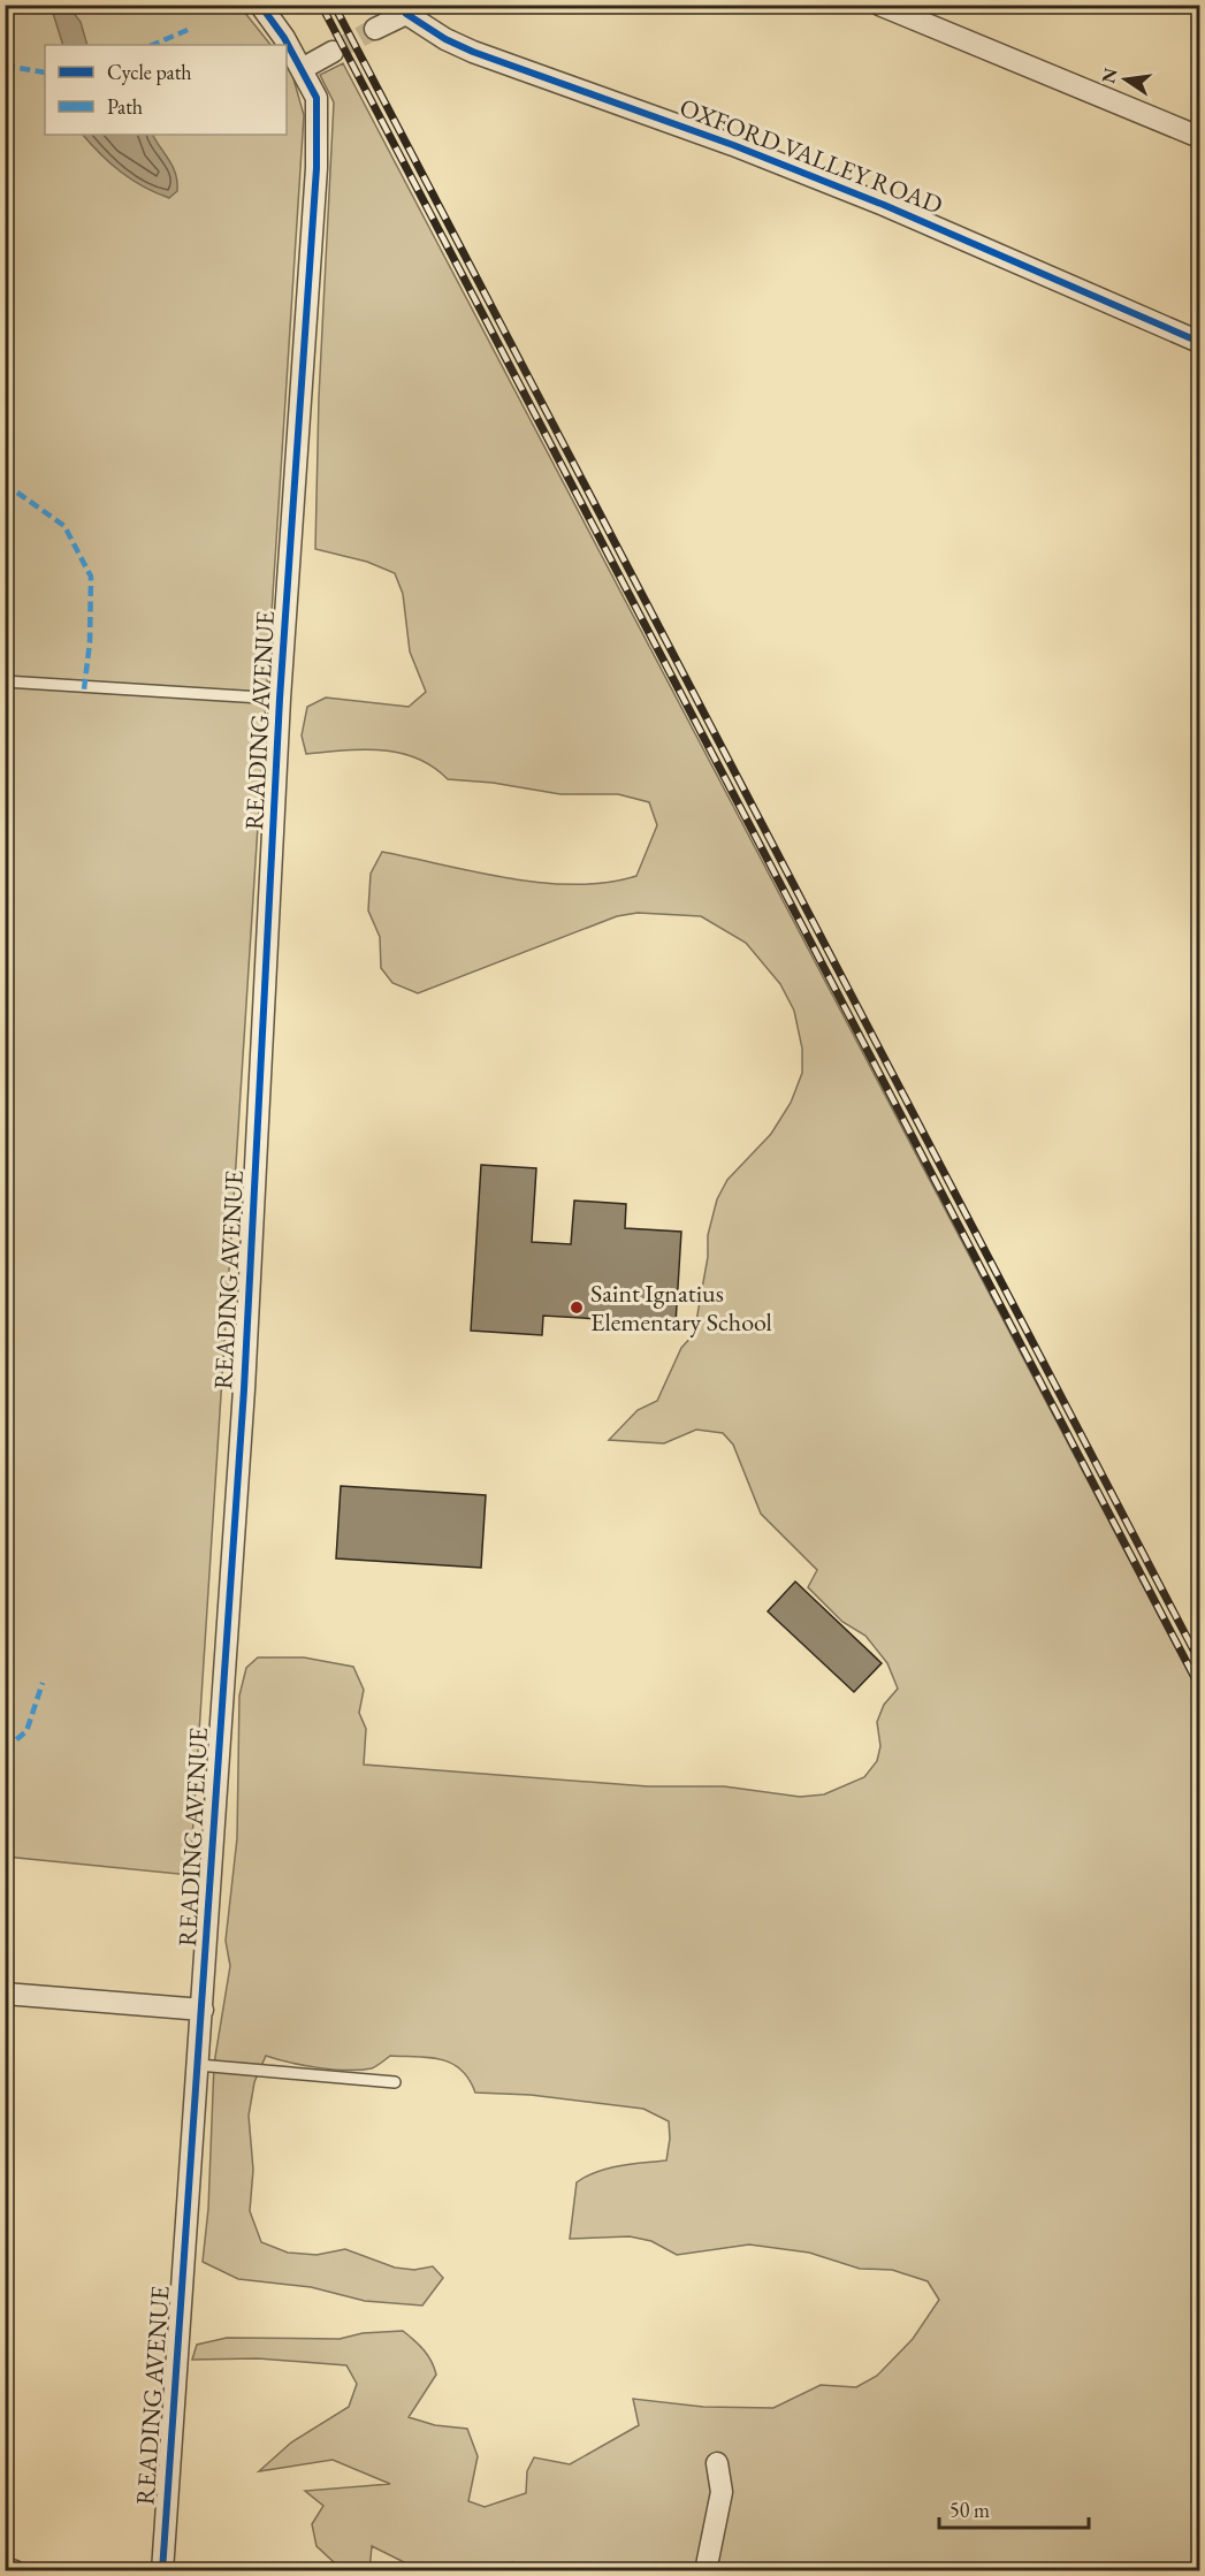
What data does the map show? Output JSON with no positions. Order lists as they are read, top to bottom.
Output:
{
  "streets": {
    "street": ["OXFORD VALLEY ROAD", "READING AVENUE"]
  },
  "places": ["Saint Ignatius Elementary School"],
  "legend": ["Cycle path", "Path"],
  "scale_bar": "50 m",
  "north": "left"
}
